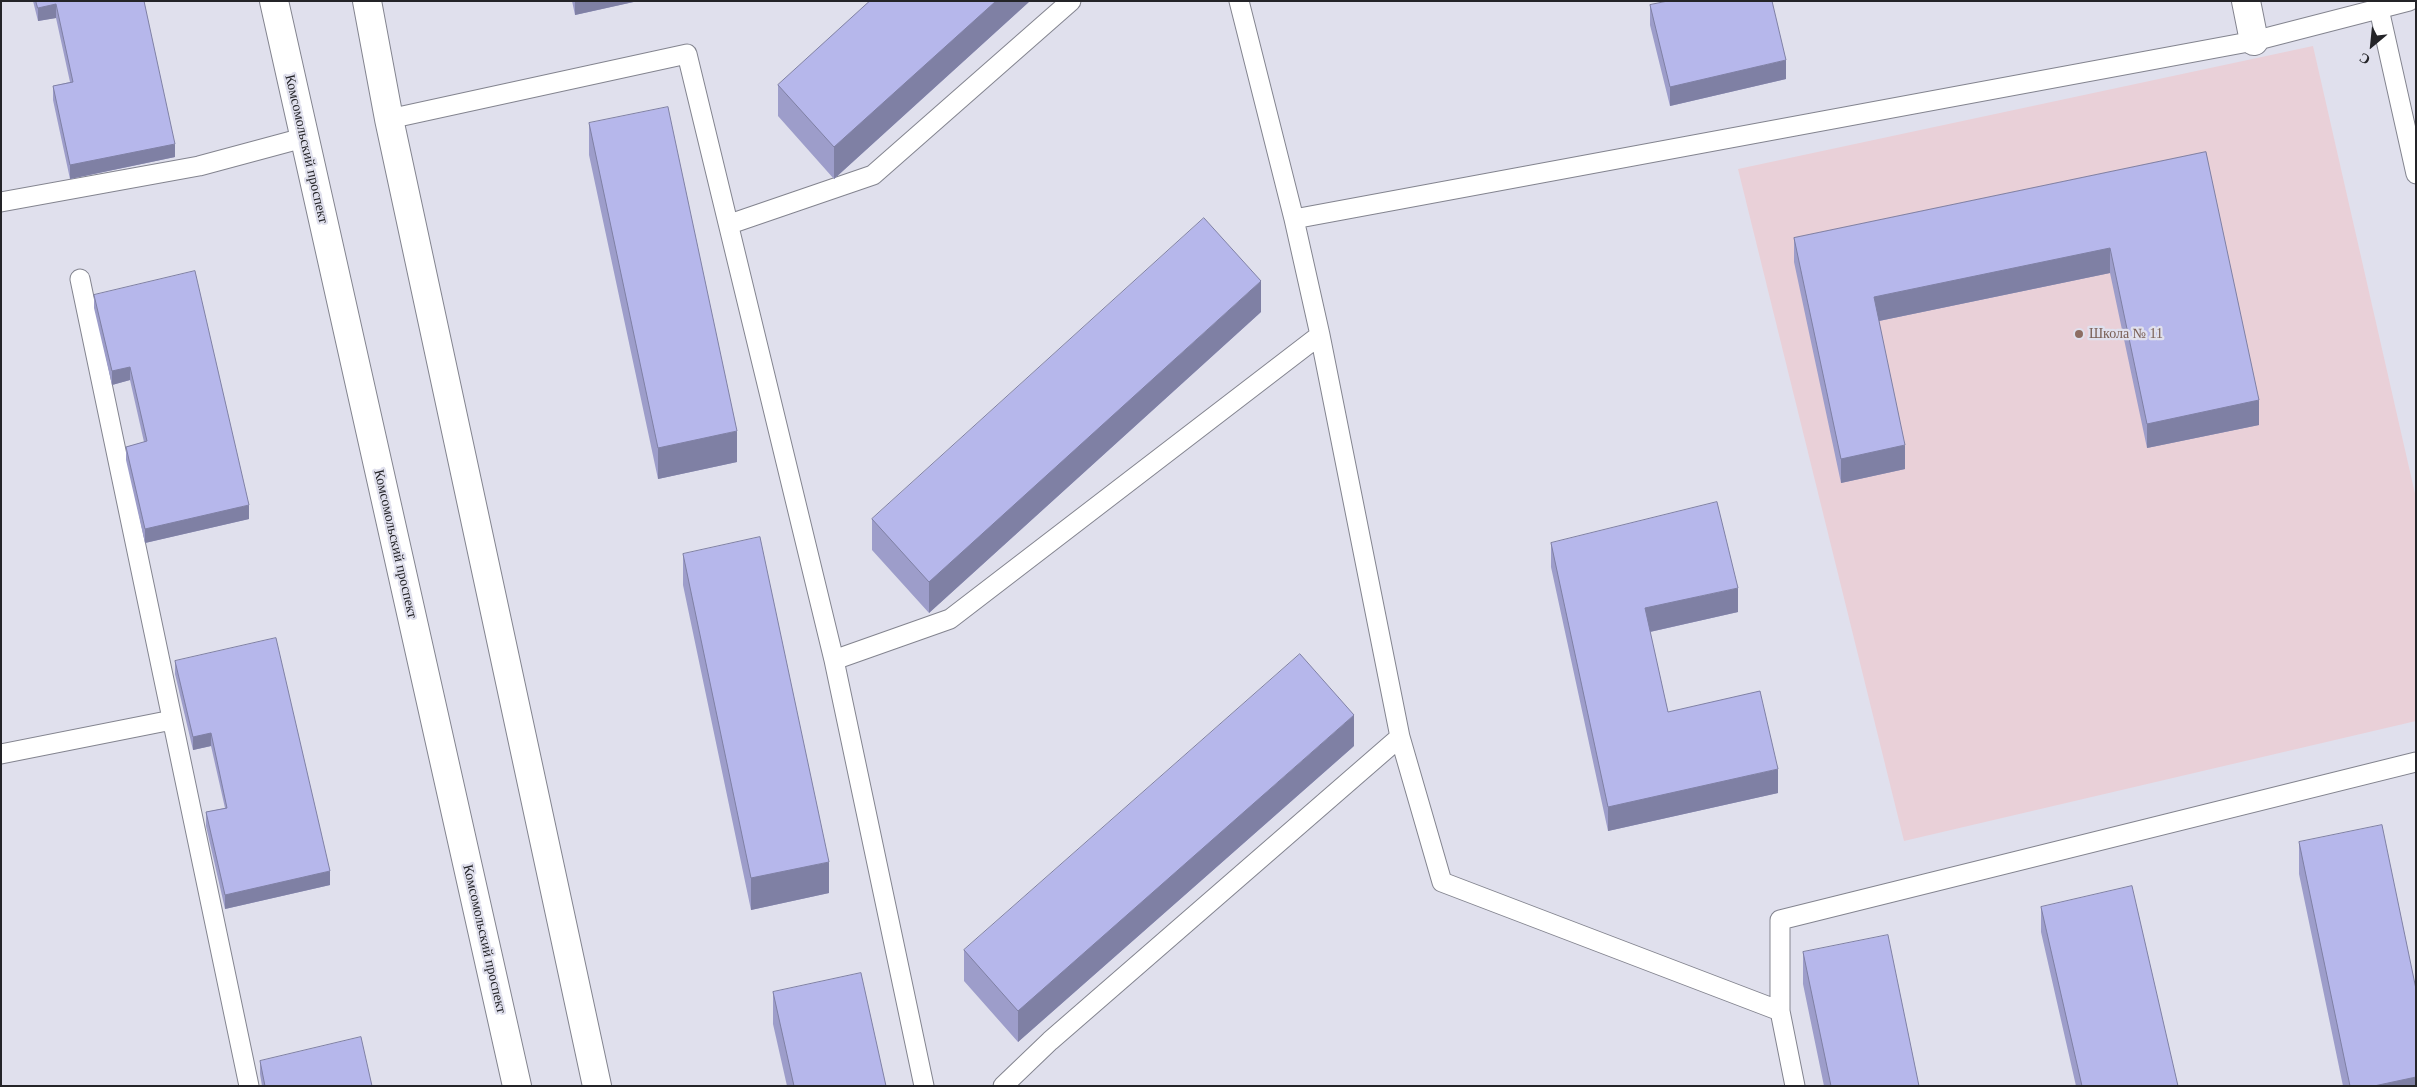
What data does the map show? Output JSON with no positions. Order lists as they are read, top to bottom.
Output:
{
  "streets": {
    "main road": ["Комсомольский проспект"]
  },
  "places": ["Школа № 11"],
  "north": "bottom left"
}
